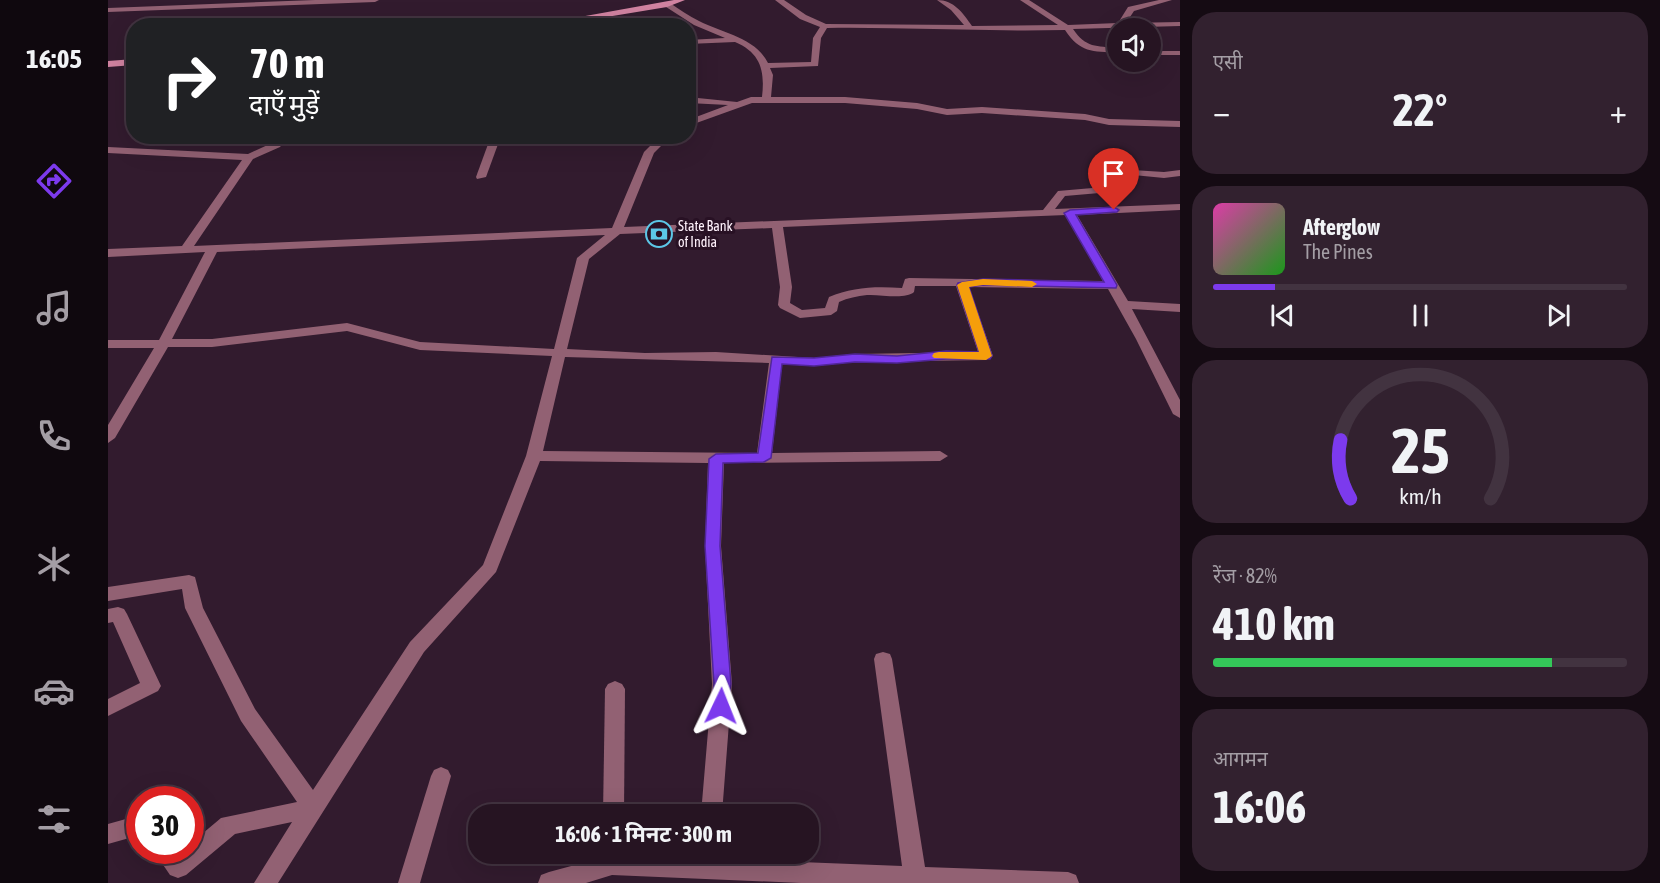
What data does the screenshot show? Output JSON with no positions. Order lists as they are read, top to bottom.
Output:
{
  "places": {
    "bank": ["State Bank of India"]
  },
  "page": {
    "tabs": "16:05",
    "tile": [
      "एसी",
      ["रेंज · 82%", "410 km"],
      ["आगमन", "16:06"]
    ],
    "turn": ["70 m", "दाएँ मुड़ें"],
    "heat": ["−", "22°", "+"],
    "song": ["Afterglow", "The Pines"],
    "limit": "30",
    "trip": "16:06 · 1 मिनट · 300 m",
    "gauge": ["25", "km/h"]
  }
}
